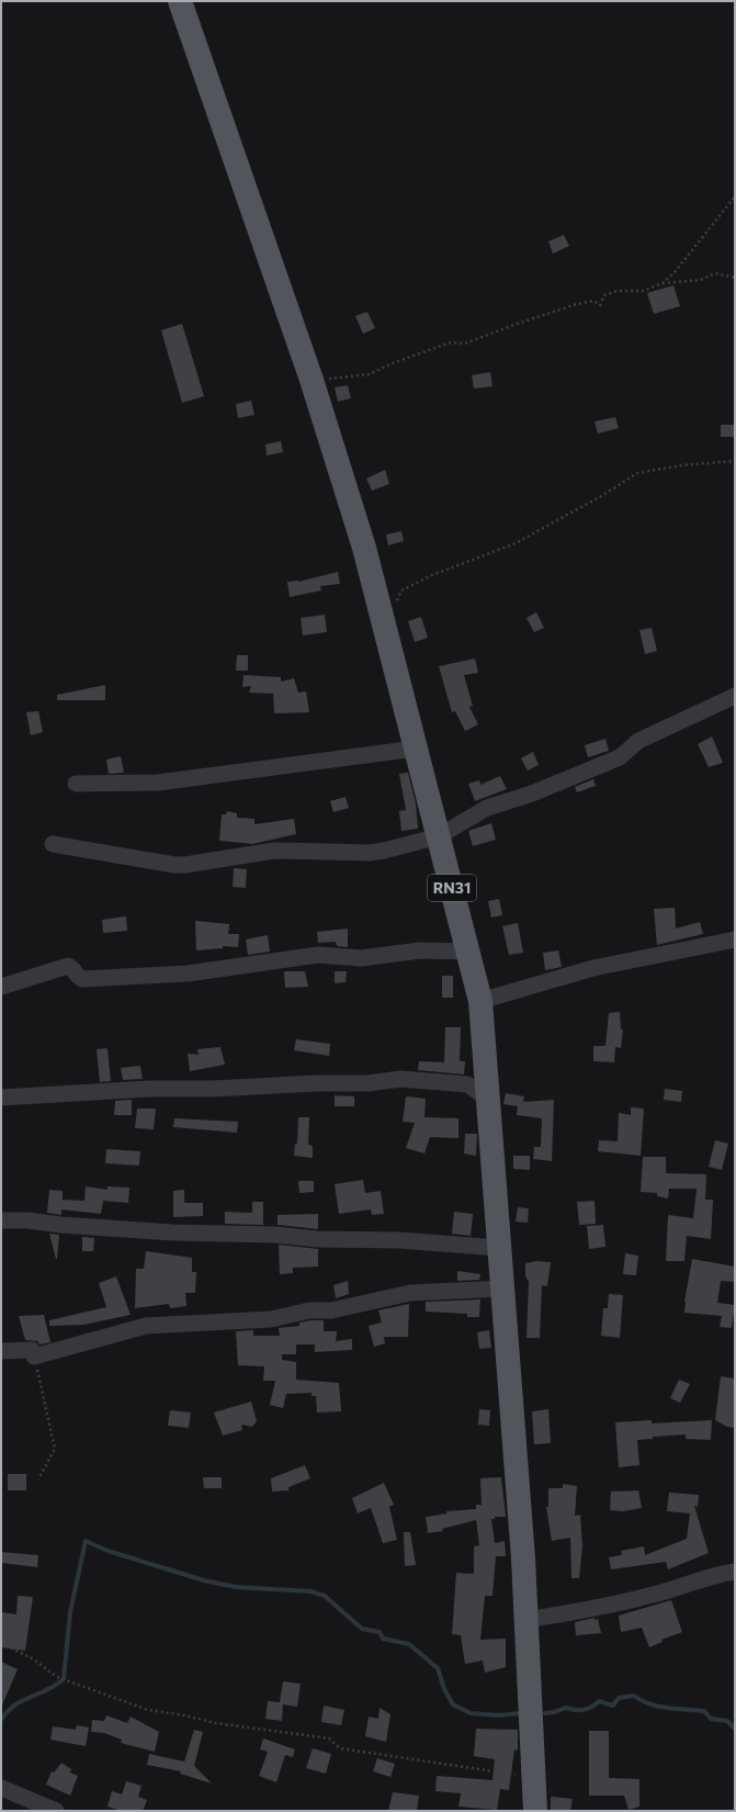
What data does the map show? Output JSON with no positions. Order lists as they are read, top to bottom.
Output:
{
  "streets": {
    "main road": ["RN31"]
  }
}
